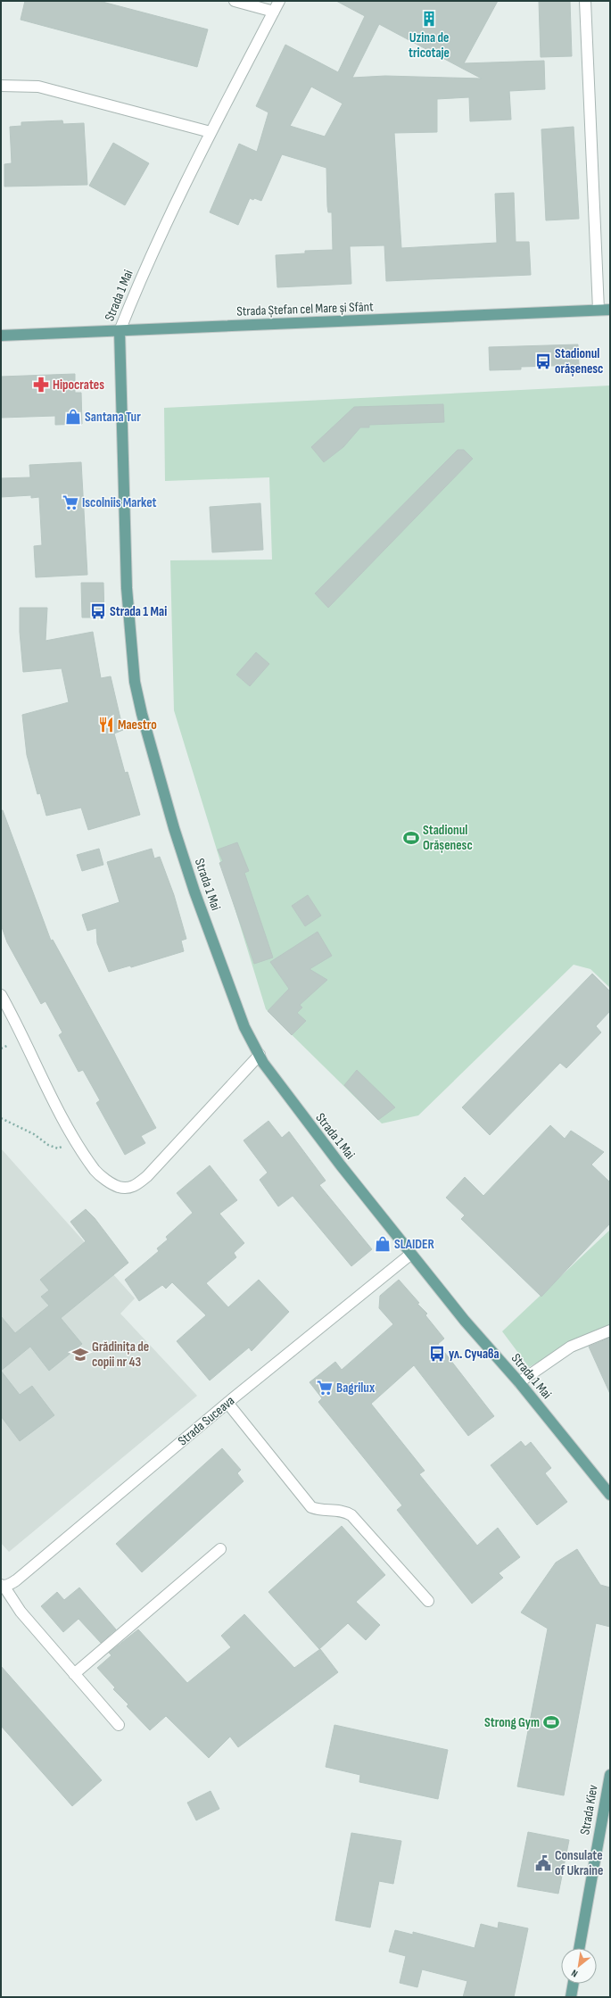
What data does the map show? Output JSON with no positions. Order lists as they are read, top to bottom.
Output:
{
  "streets": {
    "main road": ["Strada 1 Mai", "Strada Ștefan cel Mare și Sfânt", "Strada Kiev"],
    "street": ["Strada Suceava"]
  },
  "crossings": [
    ["Strada 1 Mai", "Strada Ștefan cel Mare și Sfânt"],
    ["Strada 1 Mai", "Strada Suceava"]
  ],
  "places": {
    "building": ["Uzina de tricotaje"],
    "bus stop": ["Stadionul orășenesc", "Strada 1 Mai", "ул. Сучава"],
    "pharmacy": ["Hipocrates"],
    "shop": ["Santana Tur", "SLAIDER"],
    "supermarket": ["Iscolniis Market", "Bagrilux"],
    "restaurant": ["Maestro"],
    "sports": ["Stadionul Orășenesc", "Strong Gym"],
    "school or university": ["Grădinița de copii nr 43"],
    "public building": ["Consulate of Ukraine"]
  },
  "north": "bottom left"
}
